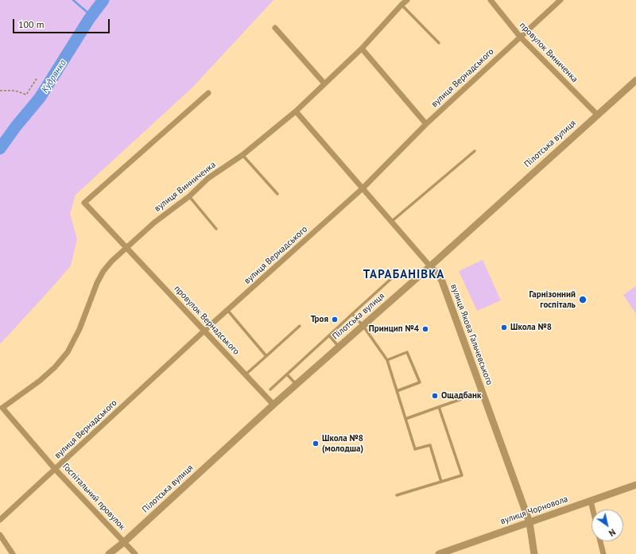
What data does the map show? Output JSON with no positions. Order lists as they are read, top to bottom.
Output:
{
  "streets": {
    "street": [
      "провулок Виниченка",
      "вулиця Вернадського",
      "Пілотська вулиця",
      "вулиця Винниченка",
      "провулок Вернадського",
      "вулиця Якова Гальчевського",
      "Госпітальний провулок",
      "вулиця Чорновола"
    ]
  },
  "crossings": [
    ["провулок Виниченка", "вулиця Вернадського"],
    ["провулок Виниченка", "Пілотська вулиця"],
    ["вулиця Вернадського", "провулок Вернадського"],
    ["вулиця Вернадського", "вулиця Якова Гальчевського"],
    ["вулиця Вернадського", "Госпітальний провулок"],
    ["Пілотська вулиця", "провулок Вернадського"],
    ["Пілотська вулиця", "вулиця Якова Гальчевського"],
    ["Пілотська вулиця", "Госпітальний провулок"],
    ["вулиця Винниченка", "провулок Вернадського"],
    ["вулиця Винниченка", "вулиця Якова Гальчевського"],
    ["вулиця Винниченка", "Госпітальний провулок"],
    ["вулиця Якова Гальчевського", "вулиця Чорновола"]
  ],
  "districts": ["ТАРАБАНІВКА"],
  "water": ["Кудрянка"],
  "places": [
    "Гарнізонний госпіталь",
    "Троя",
    "Школа №8",
    "Принцип №4",
    "Ощадбанк",
    "Школа №8 (молодша)"
  ],
  "scale_bar": "100 m",
  "north": "bottom right"
}
